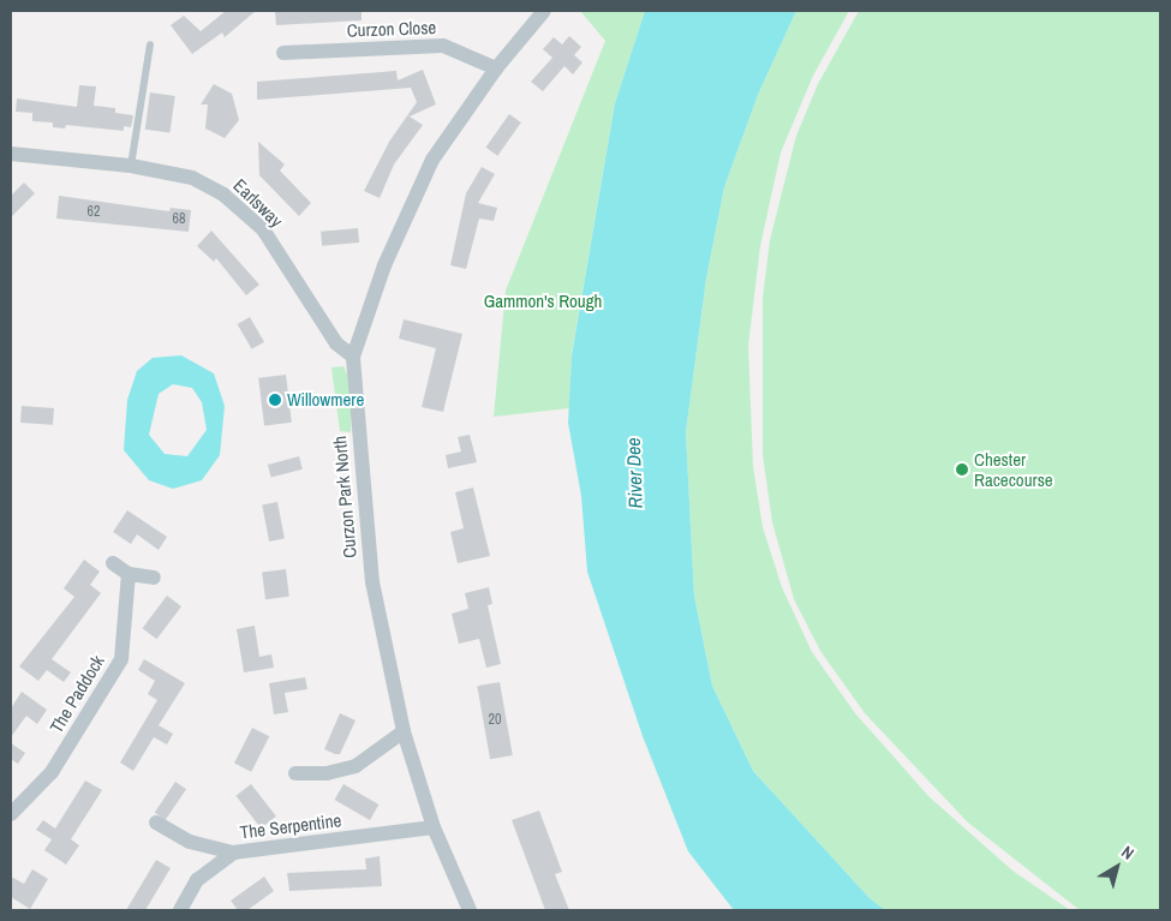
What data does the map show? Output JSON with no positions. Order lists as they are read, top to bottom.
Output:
{
  "streets": {
    "street": [
      "Curzon Close",
      "Earlsway",
      "Curzon Park North",
      "The Paddock",
      "The Serpentine"
    ]
  },
  "crossings": [
    ["Curzon Close", "Curzon Park North"],
    ["Earlsway", "Curzon Park North"],
    ["Curzon Park North", "The Serpentine"]
  ],
  "water": ["River Dee"],
  "parks": ["Gammon's Rough"],
  "places": ["Willowmere", "Chester Racecourse"],
  "house_numbers": ["62", "68", "20"],
  "north": "top right"
}
